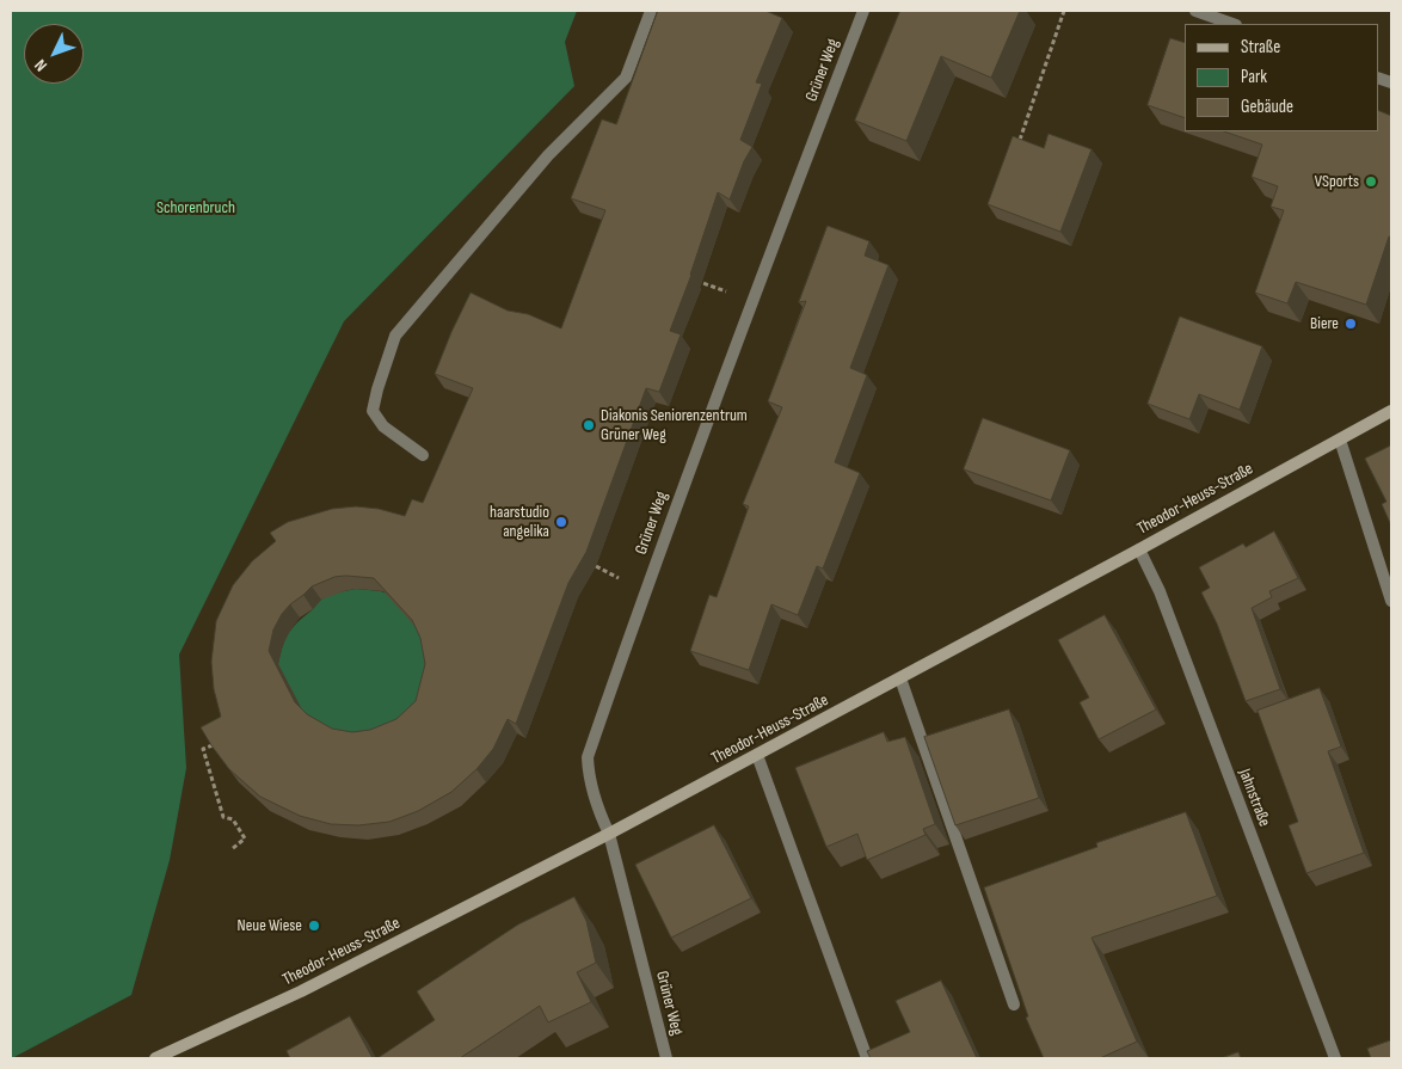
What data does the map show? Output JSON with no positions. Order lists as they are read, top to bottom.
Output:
{
  "streets": {
    "main road": ["Theodor-Heuss-Straße"],
    "street": ["Grüner Weg", "Jahnstraße"]
  },
  "crossings": [
    ["Grüner Weg", "Theodor-Heuss-Straße"],
    ["Theodor-Heuss-Straße", "Jahnstraße"]
  ],
  "parks": ["Schorenbruch"],
  "places": [
    "VSports",
    "Biere",
    "Diakonis Seniorenzentrum Grüner Weg",
    "haarstudio angelika",
    "Neue Wiese"
  ],
  "legend": ["Straße", "Park", "Gebäude"],
  "north": "bottom left"
}
